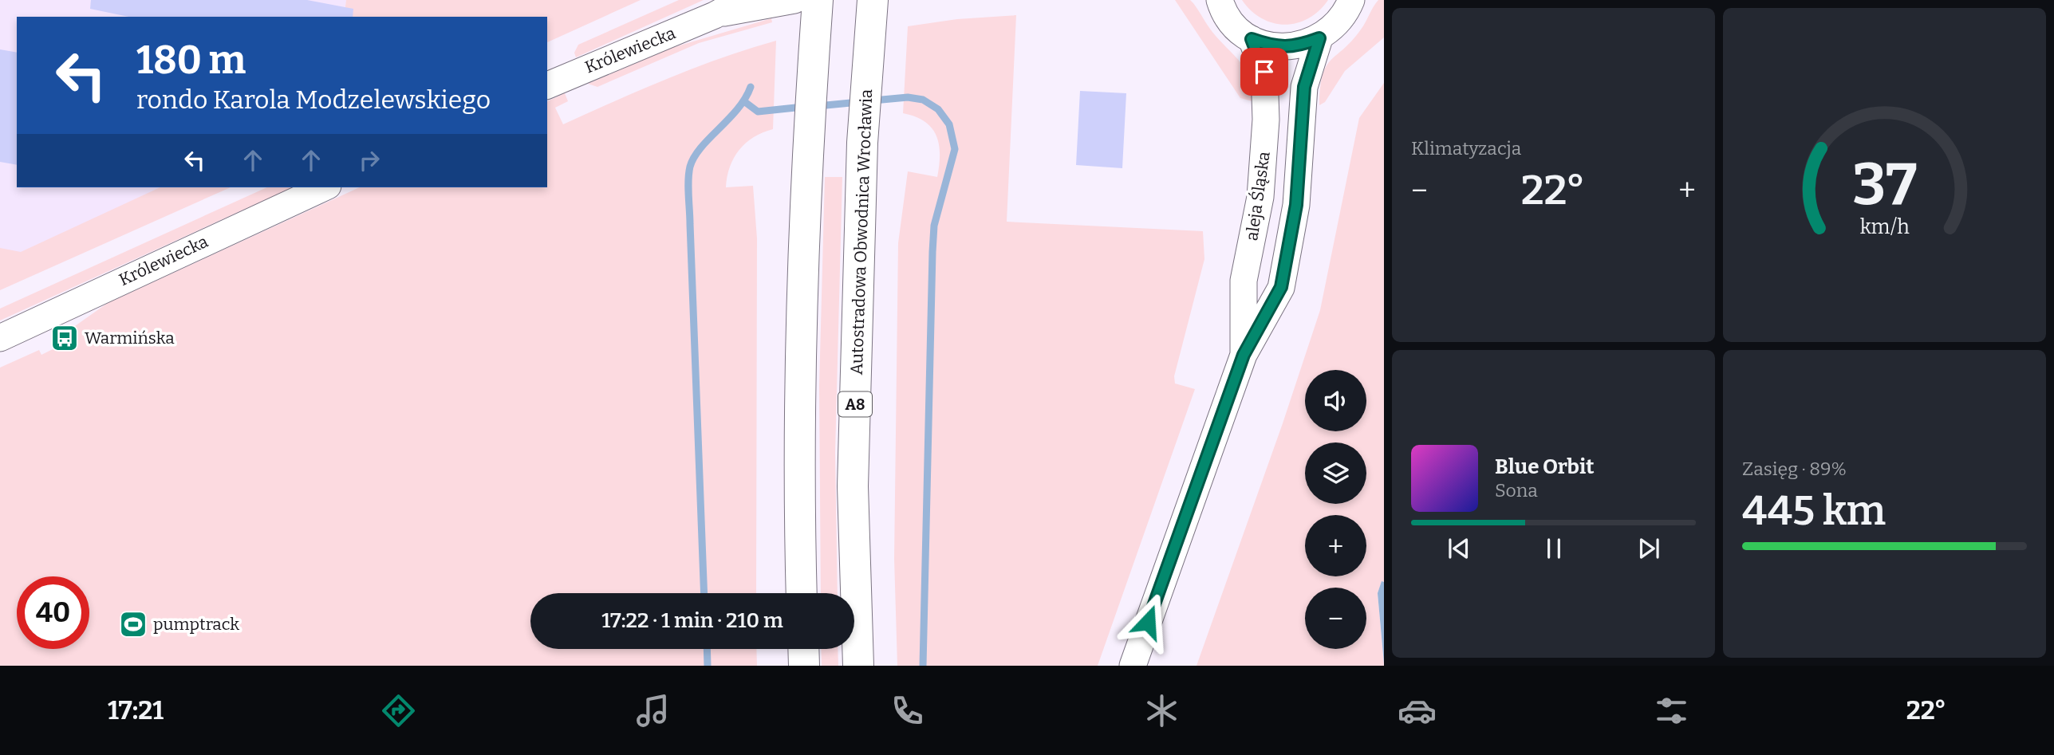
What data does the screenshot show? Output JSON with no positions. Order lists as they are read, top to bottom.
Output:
{
  "streets": {
    "highway": ["Autostradowa Obwodnica Wrocławia", "A8"],
    "street": ["Królewiecka", "aleja Śląska"]
  },
  "places": {
    "bus stop": ["Warmińska"],
    "sports": ["pumptrack"]
  },
  "page": {
    "tile": [
      "Klimatyzacja",
      ["Zasięg · 89%", "445 km"]
    ],
    "turn": ["180 m", "rondo Karola Modzelewskiego"],
    "heat": ["−", "22°", "+"],
    "map_buttons": ["+", "−"],
    "song": ["Blue Orbit", "Sona"],
    "limit": "40",
    "trip": "17:22 · 1 min · 210 m",
    "tabs": ["17:21", "22°"],
    "gauge": ["37", "km/h"]
  }
}
